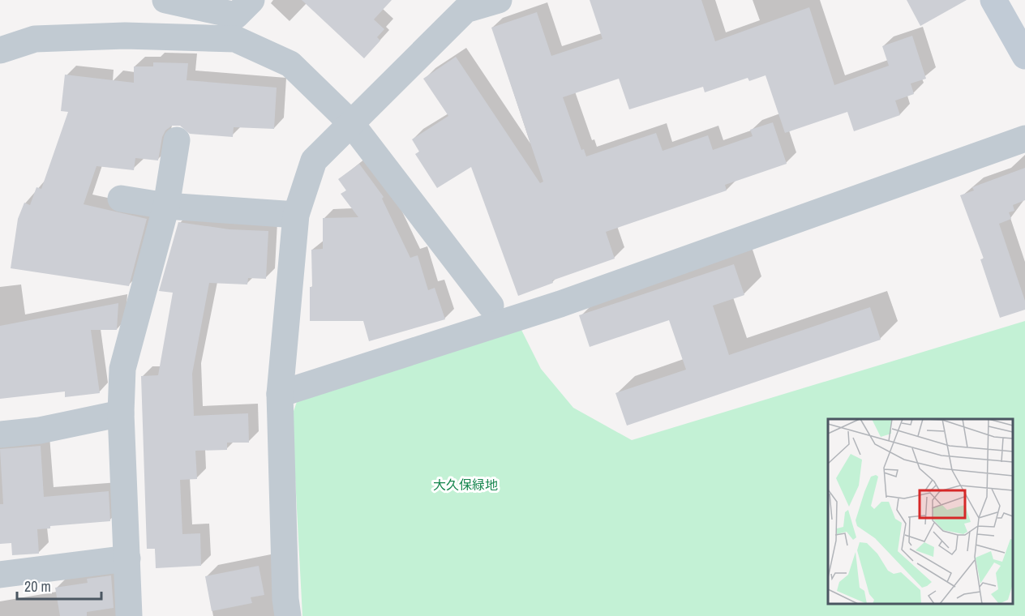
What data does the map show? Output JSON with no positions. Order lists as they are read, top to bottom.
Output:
{
  "parks": ["大久保緑地"],
  "scale_bar": "20 m"
}
